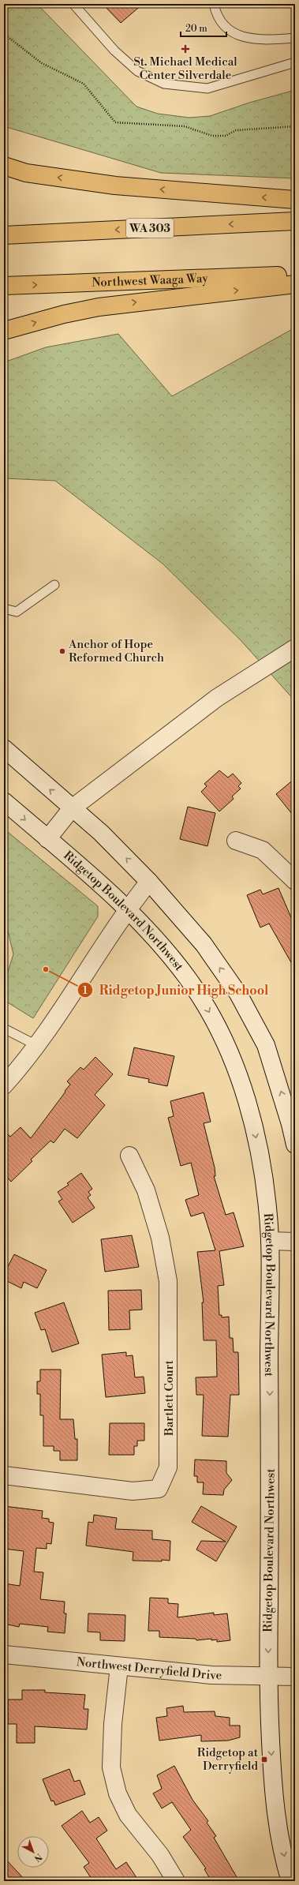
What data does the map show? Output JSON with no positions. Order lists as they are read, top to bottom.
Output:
{
  "streets": {
    "highway": ["WA 303", "Northwest Waaga Way"],
    "street": ["Ridgetop Boulevard Northwest", "Bartlett Court", "Northwest Derryfield Drive"]
  },
  "crossings": [
    ["Ridgetop Boulevard Northwest", "Northwest Derryfield Drive"]
  ],
  "places": {
    "health": ["St. Michael Medical Center Silverdale"],
    "other": ["Anchor of Hope Reformed Church", "Ridgetop Junior High School"],
    "transit": ["Ridgetop at Derryfield"]
  },
  "scale_bar": "20 m",
  "north": "bottom right"
}
